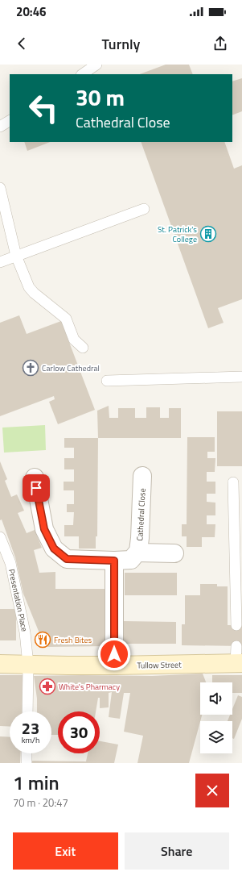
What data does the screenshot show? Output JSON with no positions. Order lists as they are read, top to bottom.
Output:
{
  "streets": {
    "main road": ["Tullow Street"],
    "street": ["Cathedral Close"],
    "lane": ["Presentation Place"]
  },
  "crossings": [
    ["Presentation Place", "Tullow Street"]
  ],
  "places": {
    "building": ["St. Patrick's College"],
    "church": ["Carlow Cathedral"],
    "restaurant": ["Fresh Bites"],
    "pharmacy": ["White's Pharmacy"]
  },
  "page": {
    "status": "20:46",
    "header": "Turnly",
    "turn": ["30 m", "Cathedral Close"],
    "speed": "23 km/h",
    "limit": "30",
    "heading": ["1 min", "70 m · 20:47"],
    "buttons": ["Exit", "Share"]
  }
}
